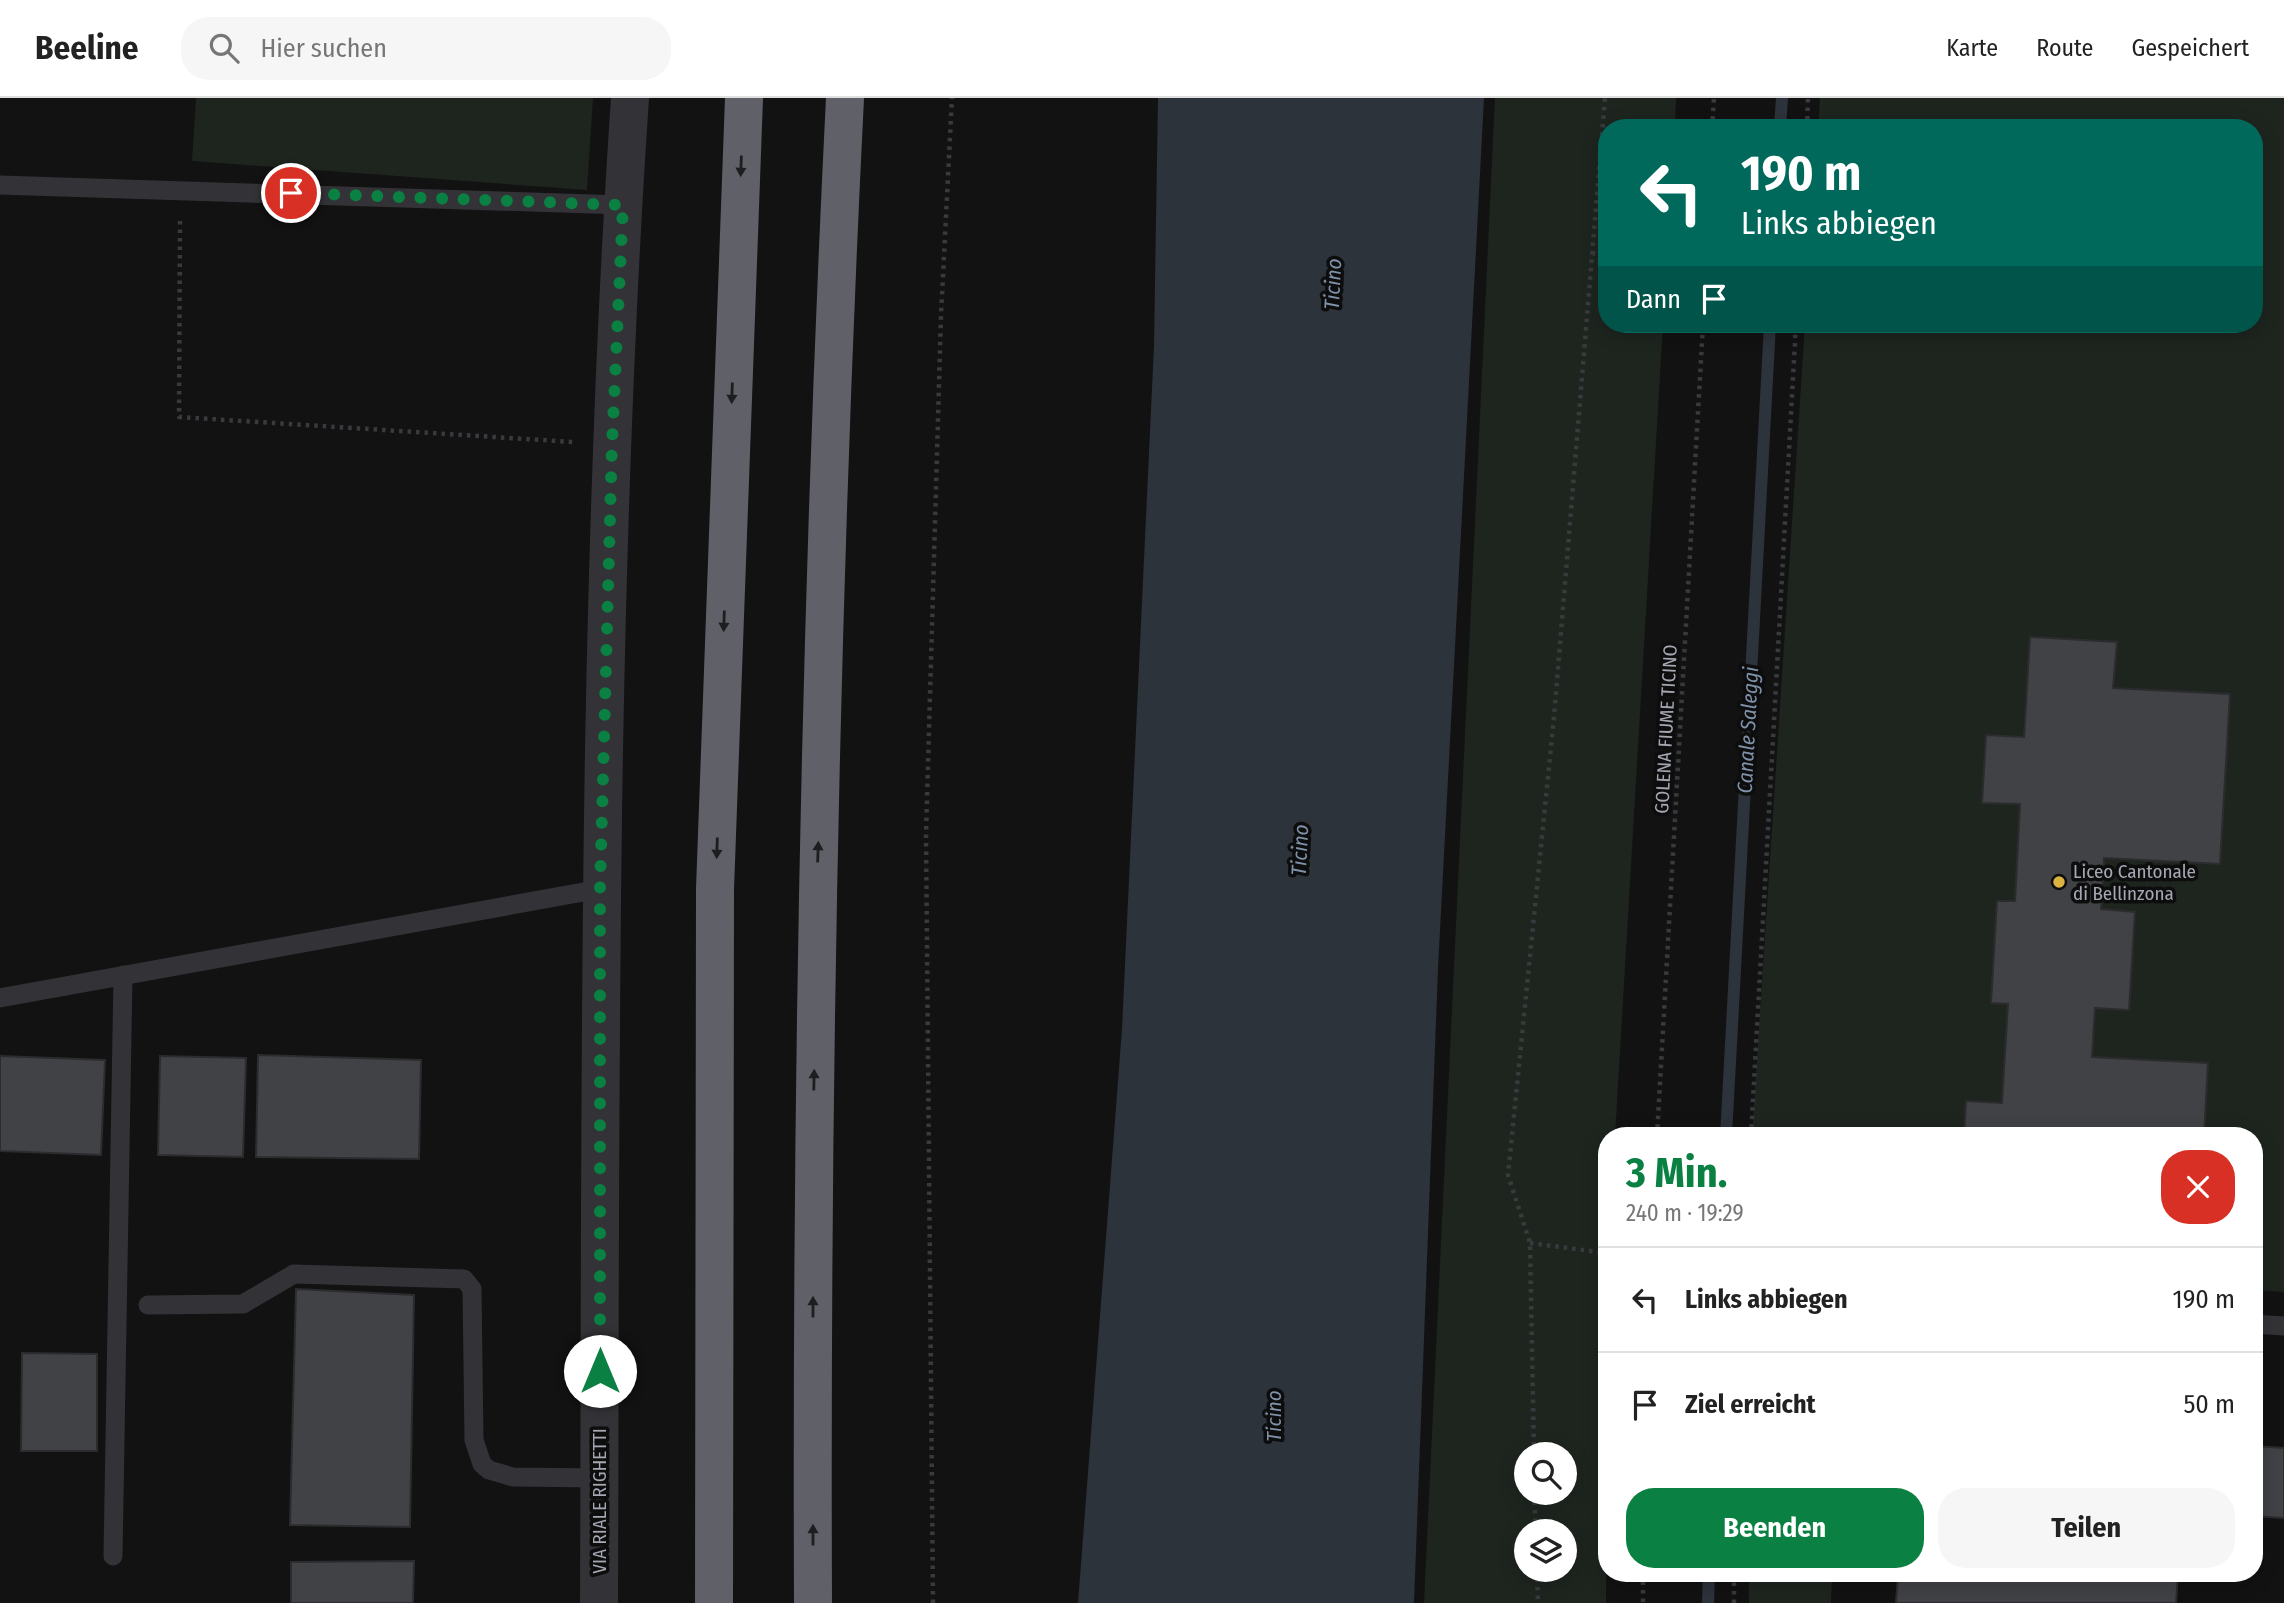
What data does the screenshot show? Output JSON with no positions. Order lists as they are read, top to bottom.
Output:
{
  "streets": {
    "street": ["VIA RIALE RIGHETTI"],
    "path": ["GOLENA FIUME TICINO"]
  },
  "water": ["Ticino", "Canale Saleggi"],
  "places": ["Liceo Cantonale di Bellinzona"],
  "page": {
    "header": "Beeline",
    "search": "Hier suchen",
    "nav": ["Karte", "Route", "Gespeichert"],
    "turn": ["190 m", "Links abbiegen"],
    "then": "Dann",
    "heading": ["3 Min.", "240 m · 19:29"],
    "list": [
      {
        "name": "Links abbiegen",
        "value": "190 m"
      },
      {
        "name": "Ziel erreicht",
        "value": "50 m"
      }
    ],
    "buttons": ["Beenden", "Teilen"]
  }
}
